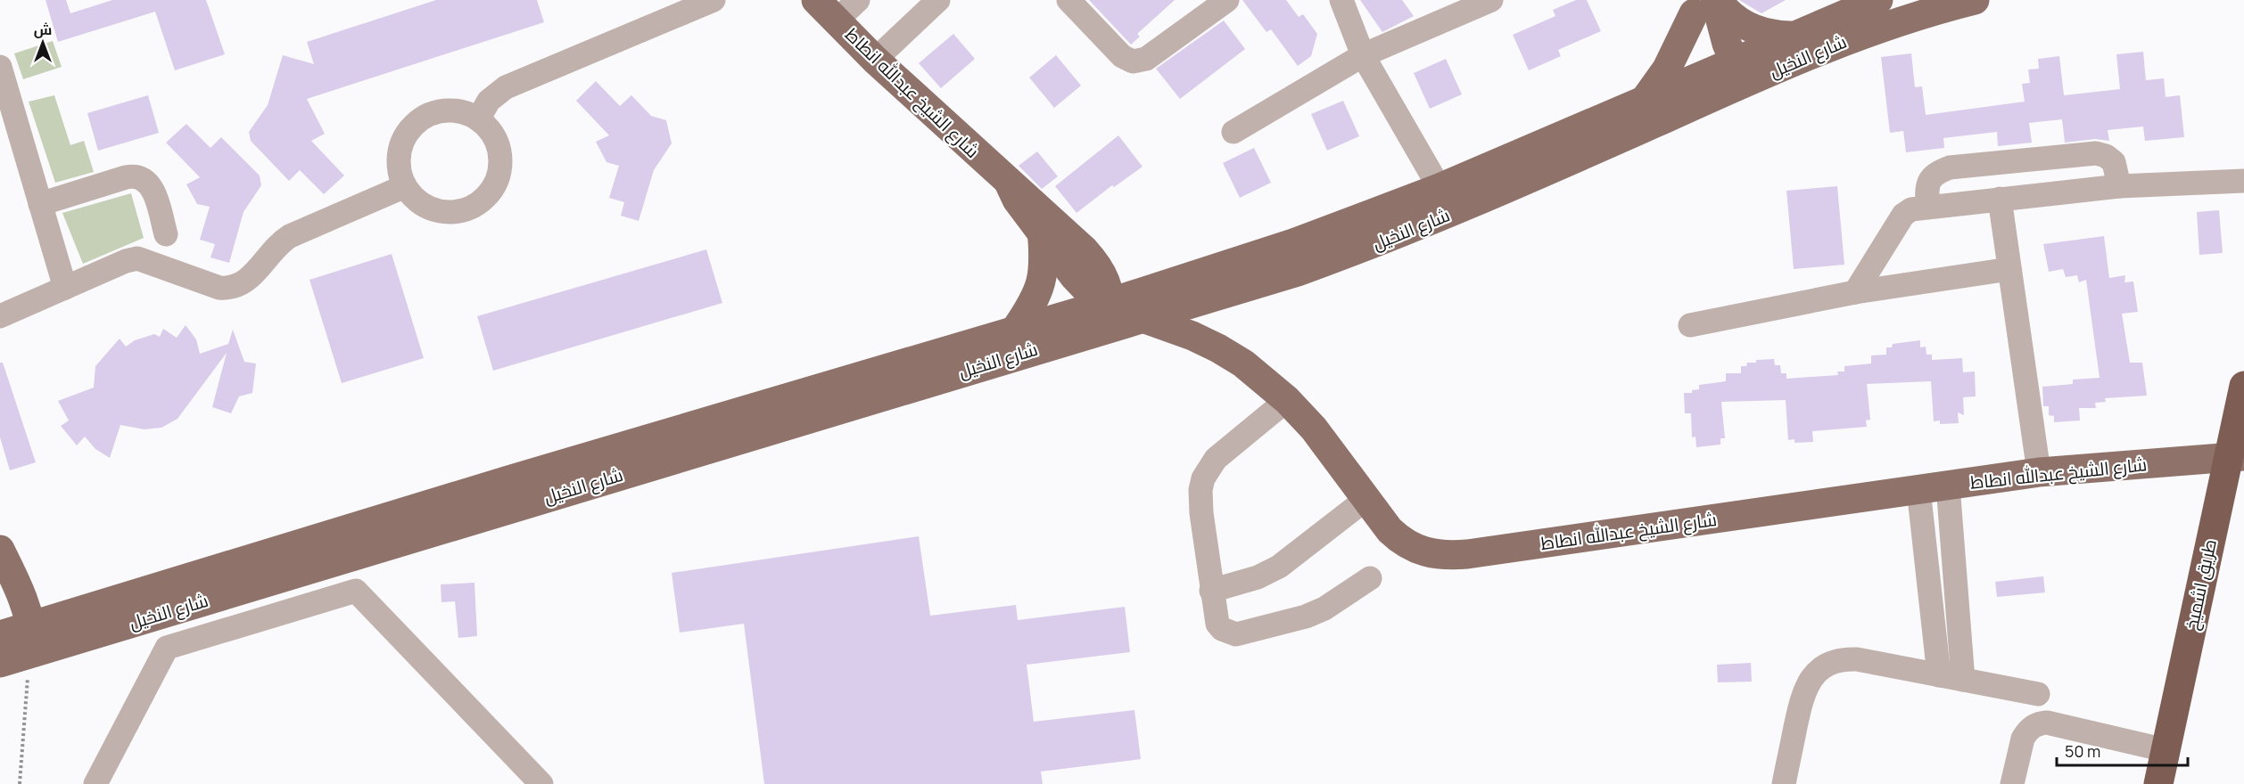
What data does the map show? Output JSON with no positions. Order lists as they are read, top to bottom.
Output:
{
  "streets": {
    "highway": ["طريق اشميخ"],
    "main road": ["شارع النخيل", "شارع الشيخ عبدالله انطاط"]
  },
  "crossings": [
    ["شارع النخيل", "شارع الشيخ عبدالله انطاط"],
    ["شارع الشيخ عبدالله انطاط", "طريق اشميخ"]
  ],
  "scale_bar": "50 m",
  "north": "top"
}
